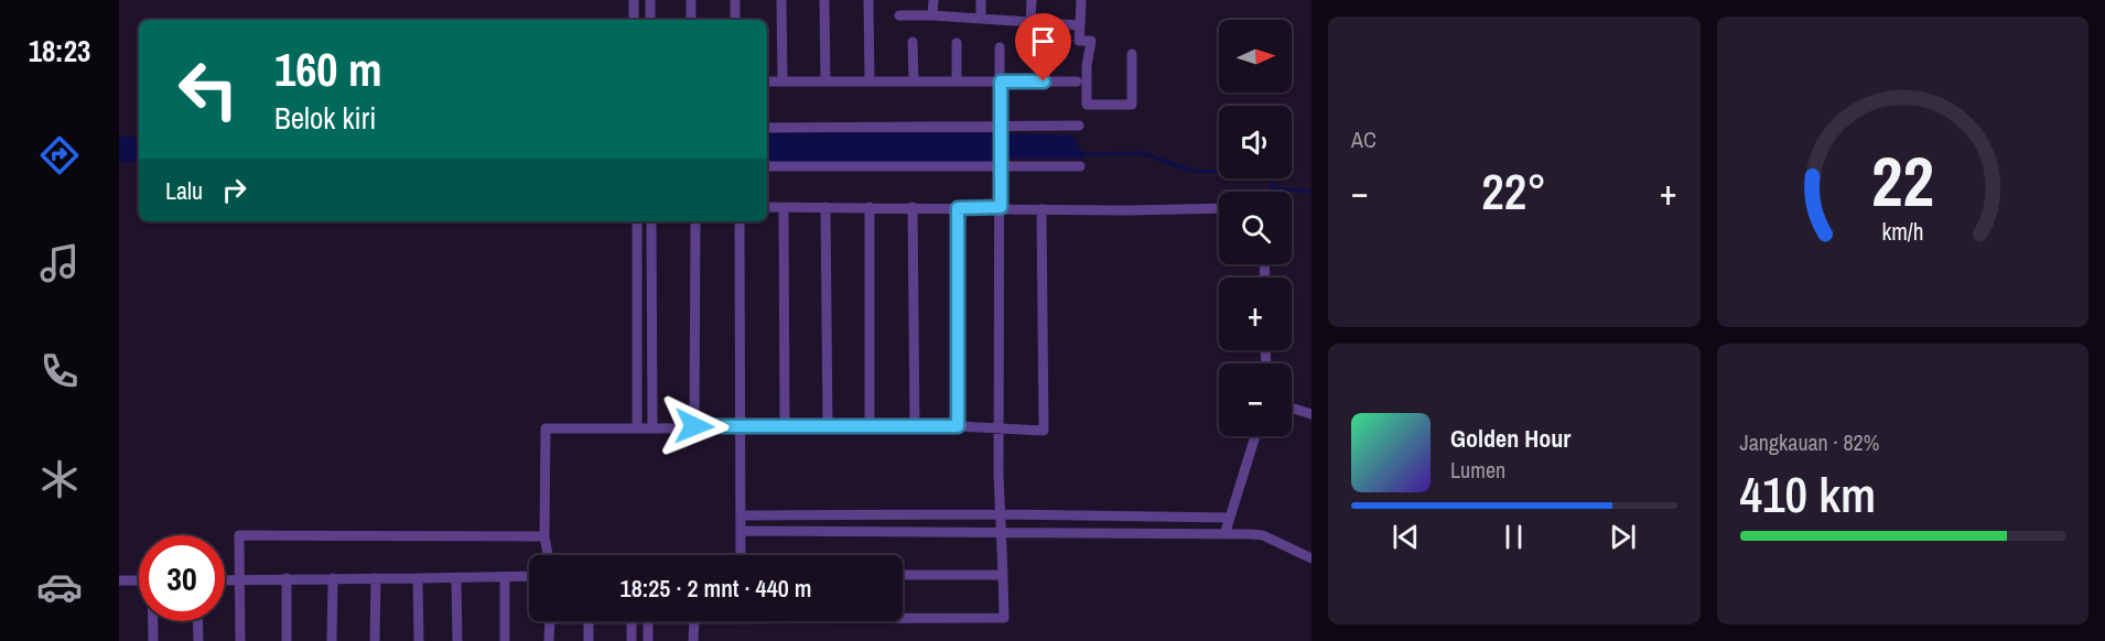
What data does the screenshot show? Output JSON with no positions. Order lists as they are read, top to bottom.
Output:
{
  "north": "right",
  "page": {
    "tabs": "18:23",
    "tile": [
      "AC",
      ["Jangkauan · 82%", "410 km"]
    ],
    "map_buttons": ["+", "−"],
    "turn": ["160 m", "Belok kiri"],
    "then": "Lalu",
    "heat": ["−", "22°", "+"],
    "song": ["Golden Hour", "Lumen"],
    "limit": "30",
    "trip": "18:25 · 2 mnt · 440 m",
    "gauge": ["22", "km/h"]
  }
}
